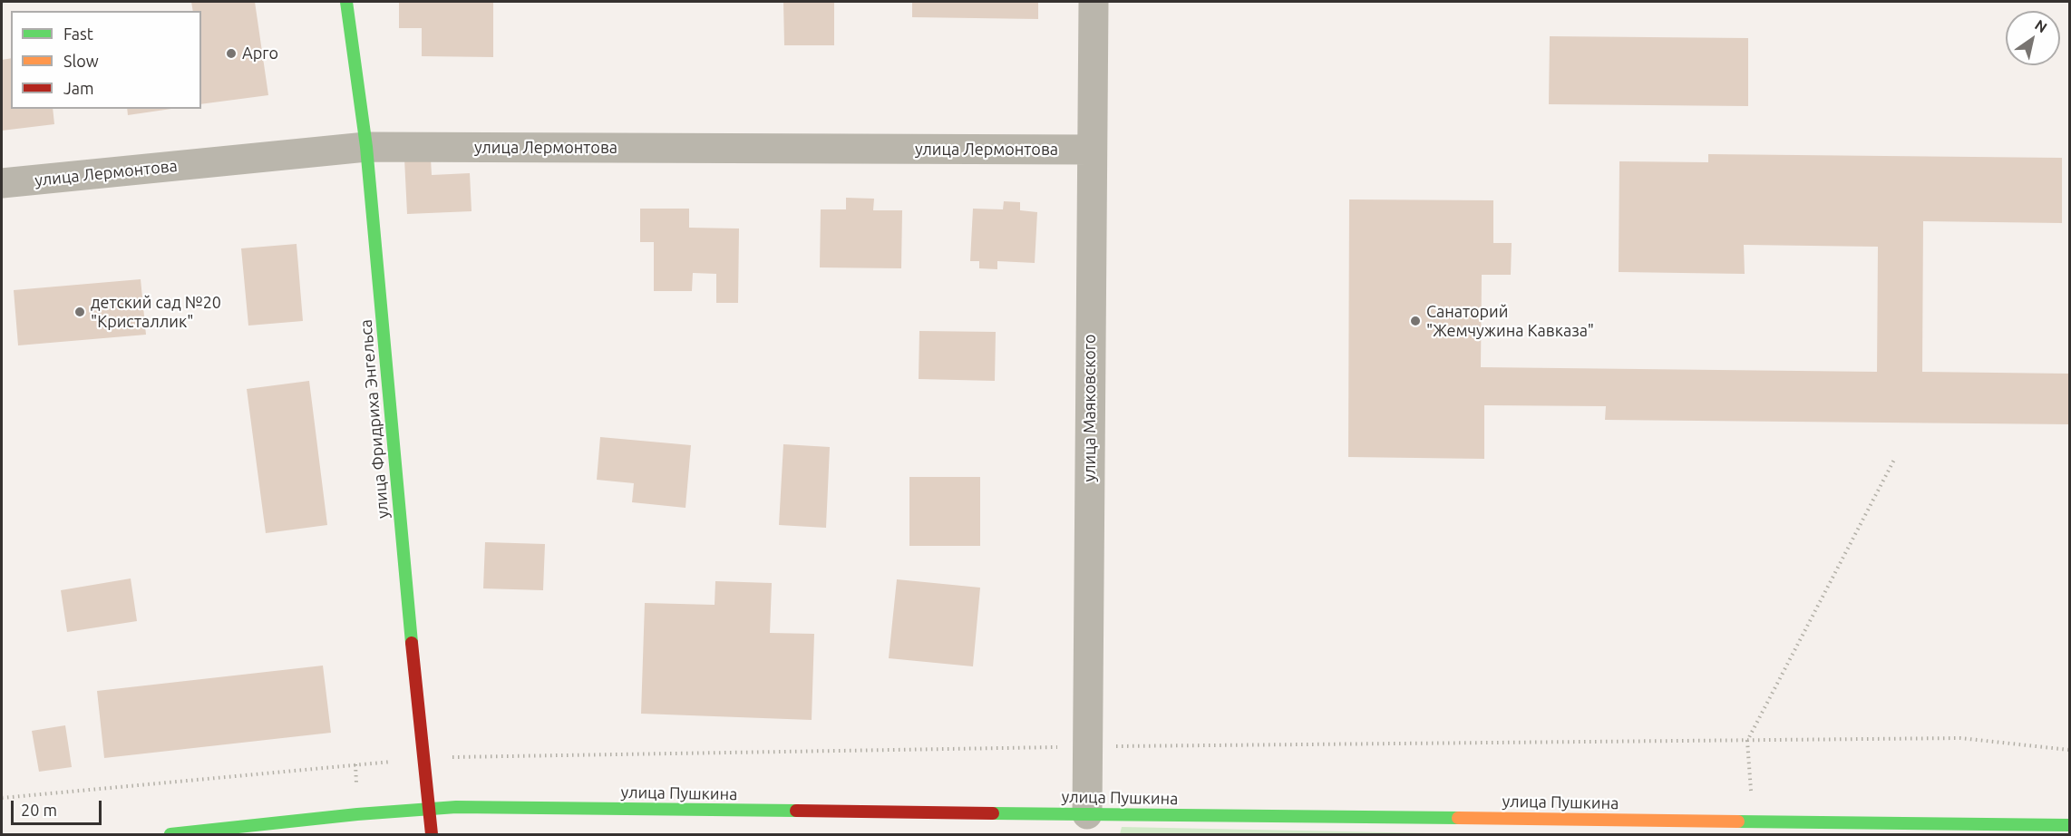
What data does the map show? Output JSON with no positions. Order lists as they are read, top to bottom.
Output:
{
  "streets": {
    "street": [
      "улица Лермонтова",
      "улица Маяковского",
      "улица Фридриха Энгельса",
      "улица Пушкина"
    ]
  },
  "crossings": [
    ["улица Лермонтова", "улица Маяковского"],
    ["улица Лермонтова", "улица Фридриха Энгельса"],
    ["улица Маяковского", "улица Пушкина"],
    ["улица Фридриха Энгельса", "улица Пушкина"]
  ],
  "places": ["Арго", "детский сад №20 \"Кристаллик\"", "Санаторий \"Жемчужина Кавказа\""],
  "legend": ["Fast", "Slow", "Jam"],
  "scale_bar": "20 m",
  "north": "top right"
}
